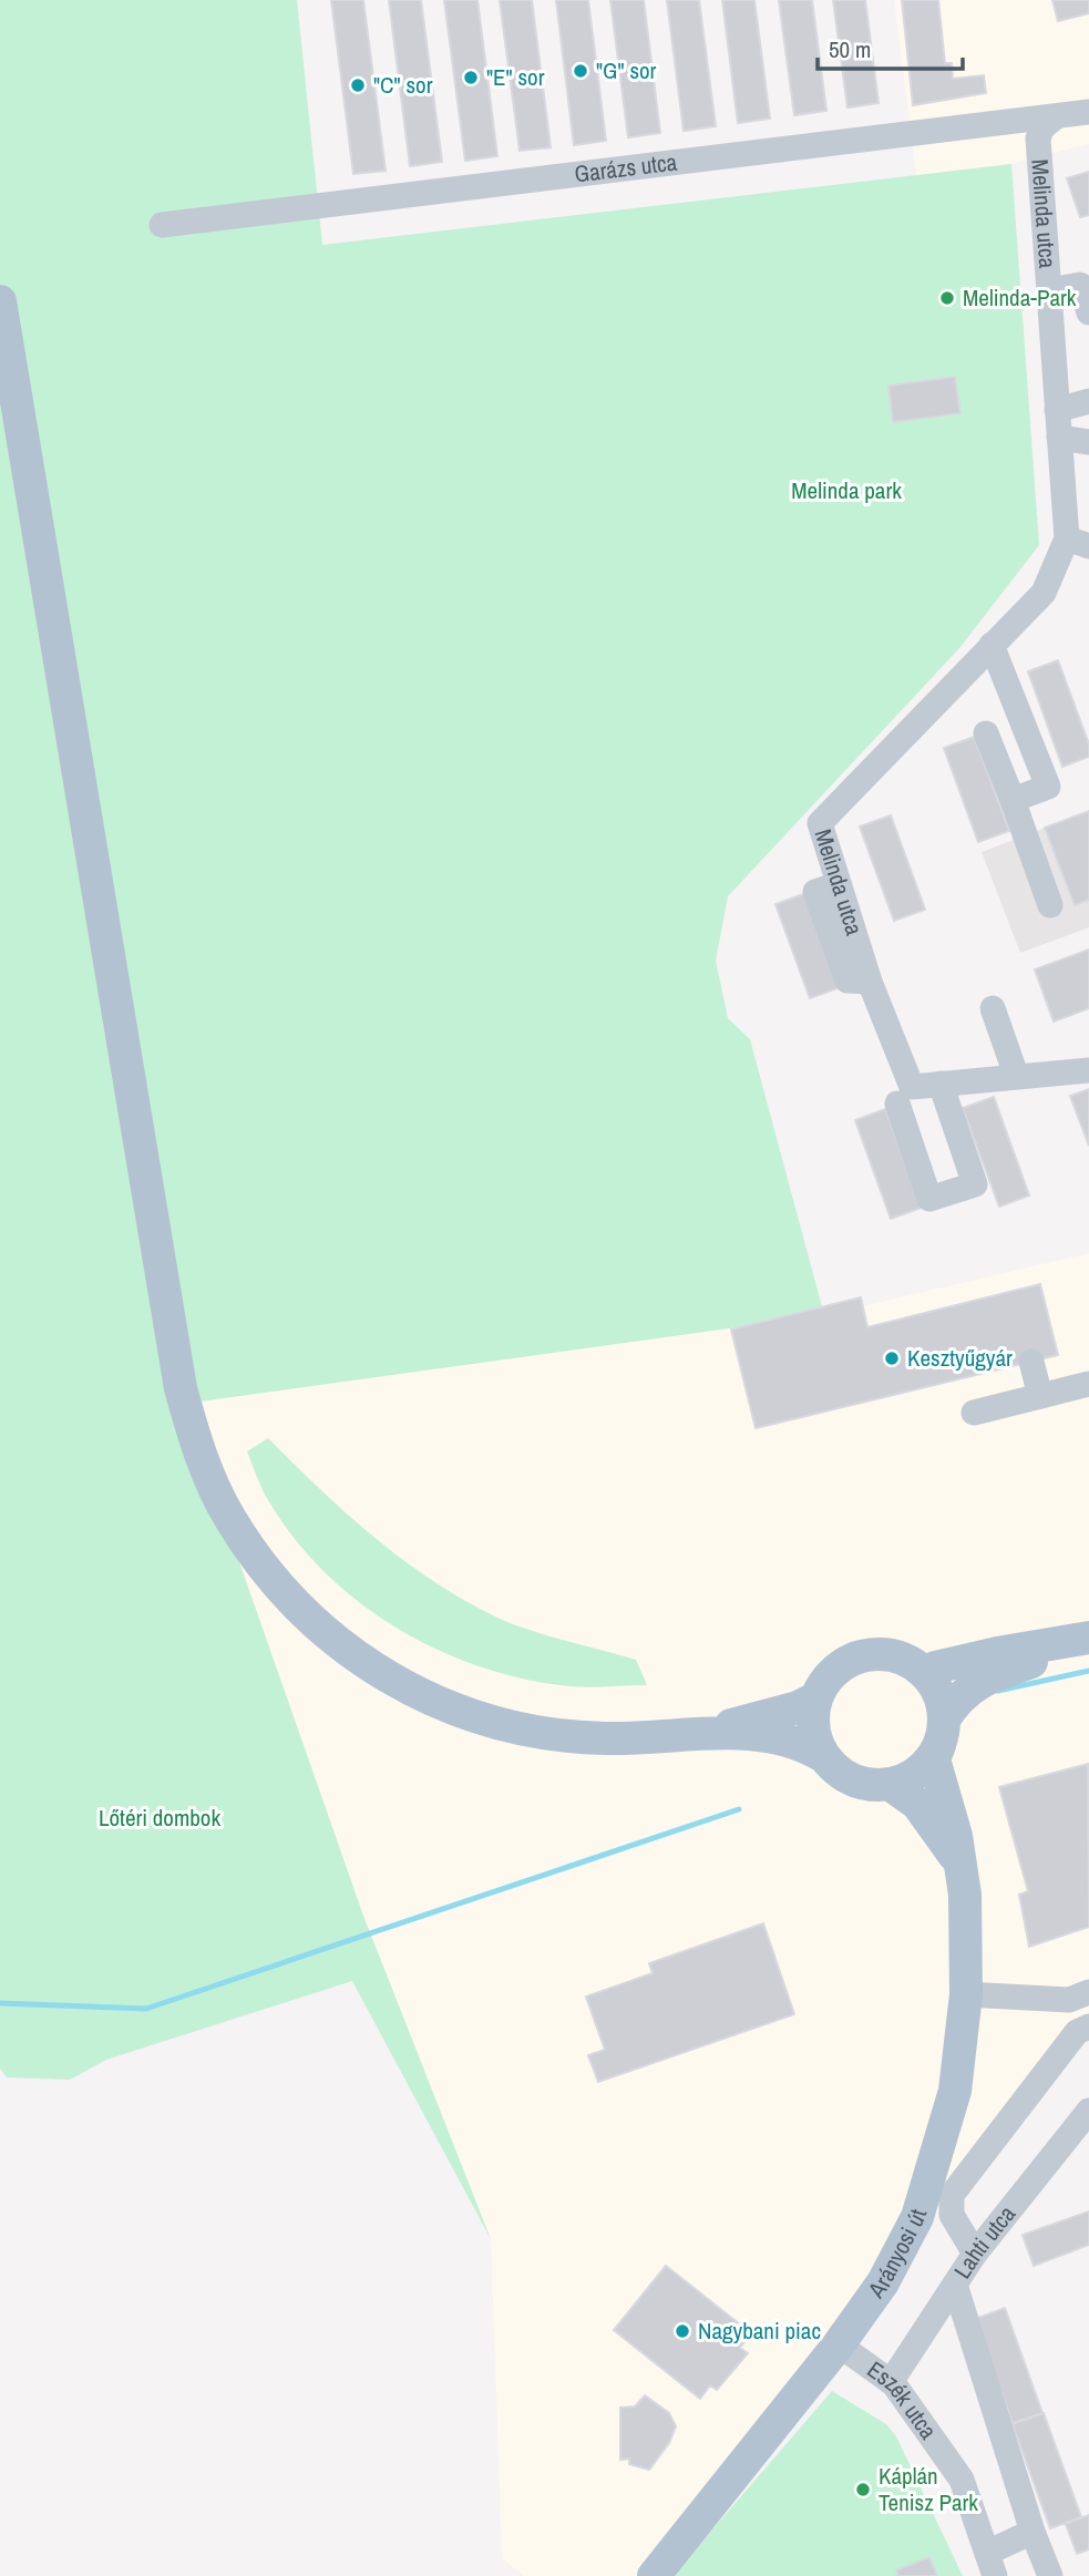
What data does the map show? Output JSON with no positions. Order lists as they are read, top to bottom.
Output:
{
  "streets": {
    "main road": ["Arányosi út"],
    "street": [
      "Garázs utca",
      "Melinda utca",
      "Lahti utca",
      "Eszék utca"
    ]
  },
  "crossings": [
    ["Garázs utca", "Melinda utca"],
    ["Lahti utca", "Eszék utca"],
    ["Arányosi út", "Eszék utca"]
  ],
  "parks": ["Melinda park", "Lőtéri dombok"],
  "places": [
    "\"G\" sor",
    "\"E\" sor",
    "\"C\" sor",
    "Melinda-Park",
    "Kesztyűgyár",
    "Nagybani piac",
    "Káplán Tenisz Park"
  ],
  "scale_bar": "50 m"
}
